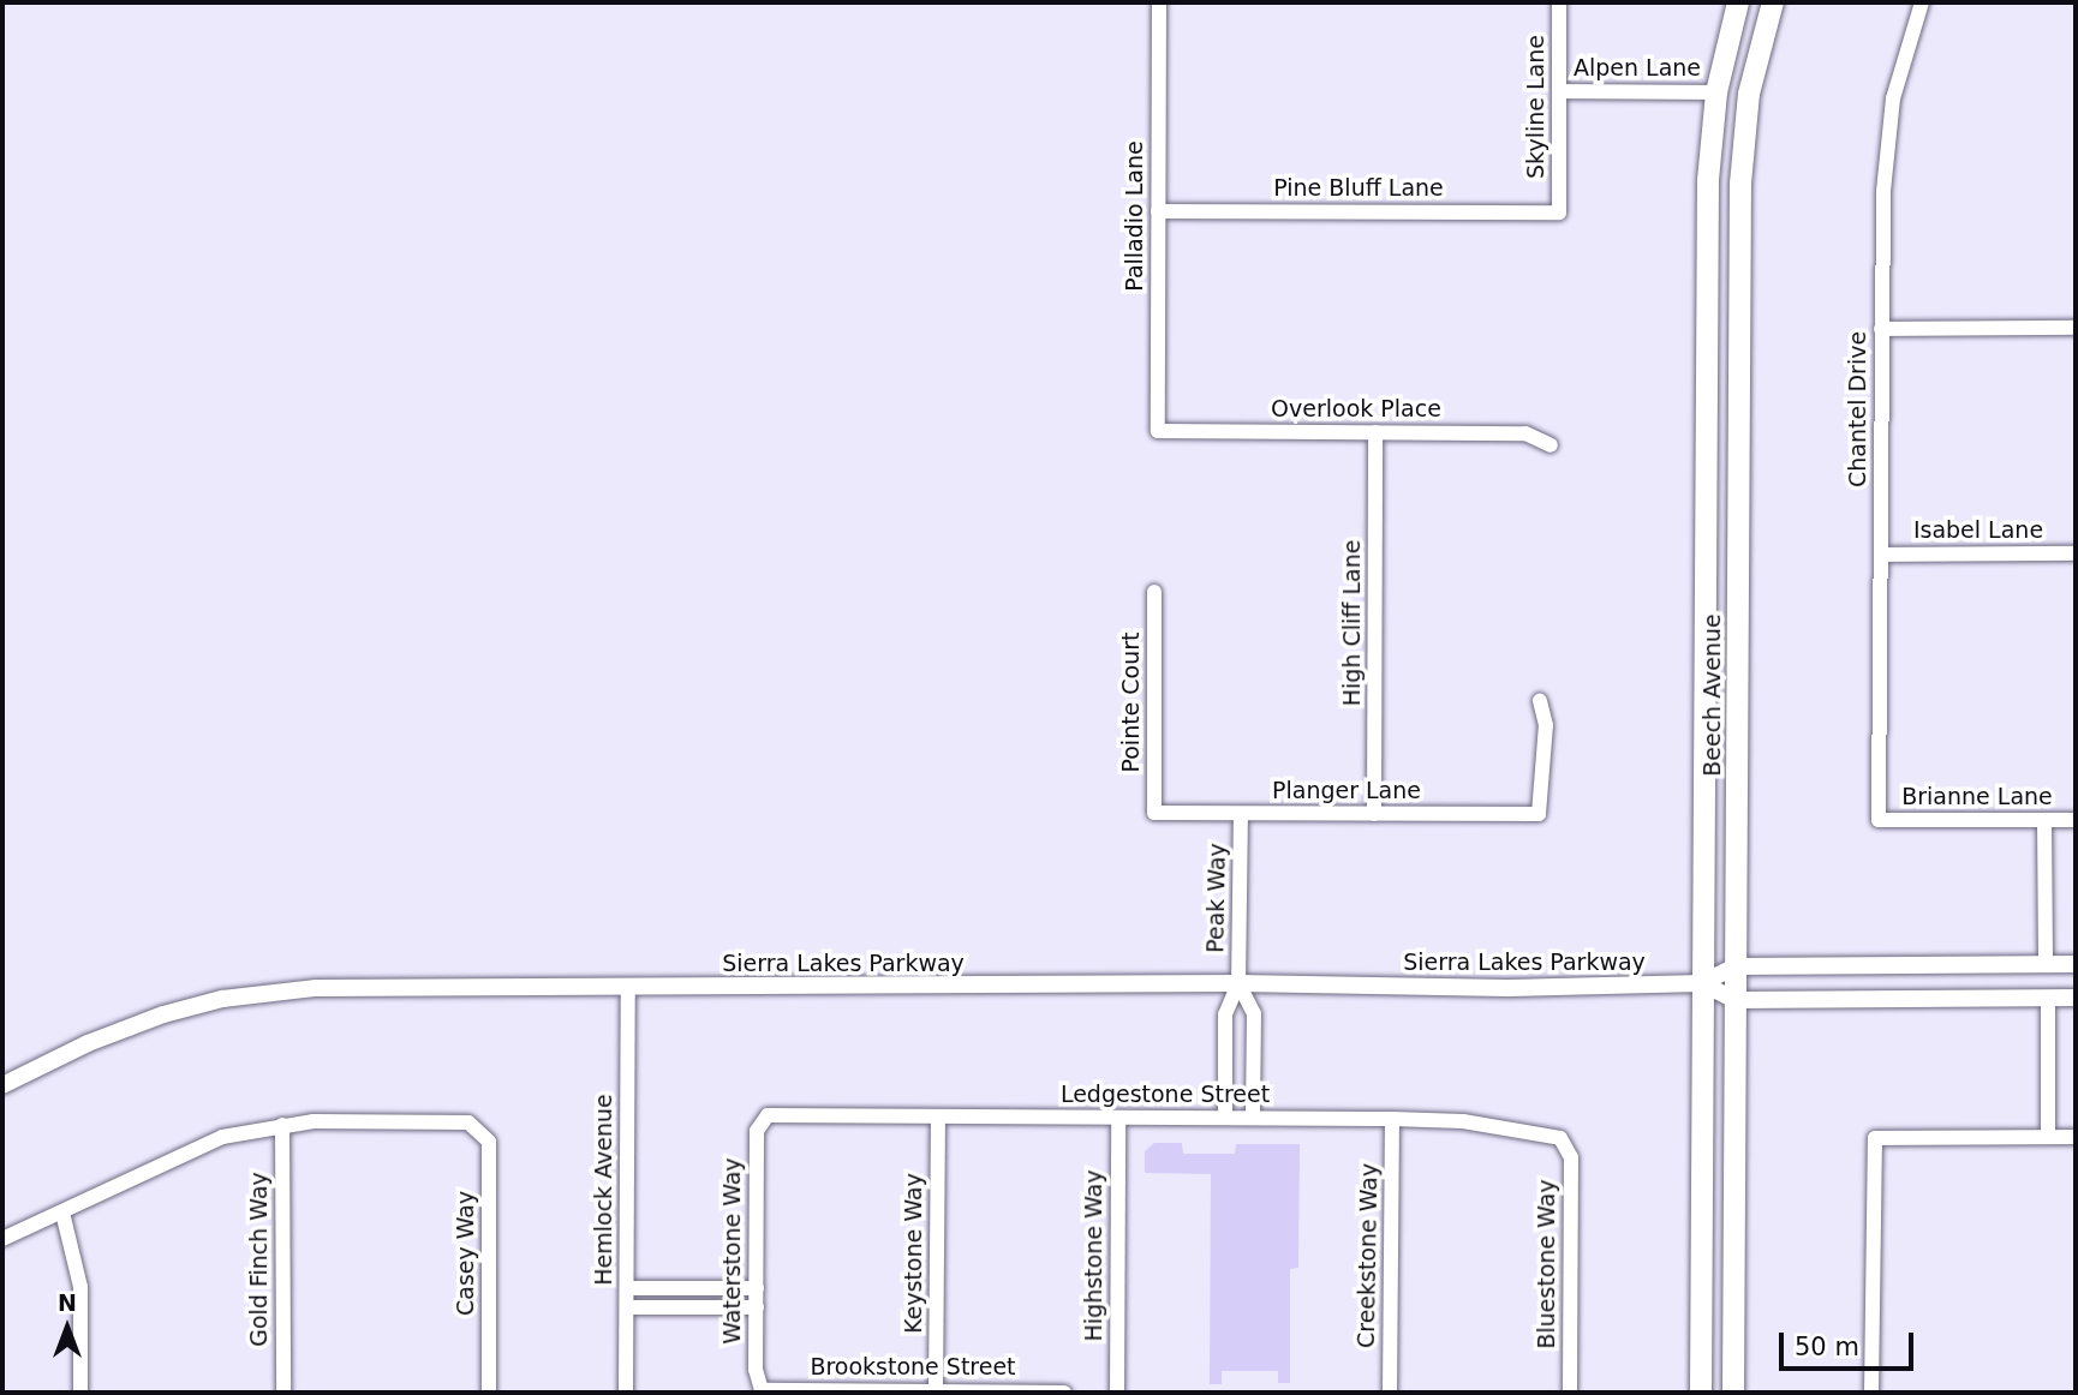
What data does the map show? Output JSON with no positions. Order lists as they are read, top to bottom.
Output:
{
  "streets": {
    "main road": ["Beech Avenue"],
    "street": [
      "Alpen Lane",
      "Skyline Lane",
      "Pine Bluff Lane",
      "Palladio Lane",
      "Overlook Place",
      "Chantel Drive",
      "Isabel Lane",
      "High Cliff Lane",
      "Pointe Court",
      "Planger Lane",
      "Brianne Lane",
      "Peak Way",
      "Sierra Lakes Parkway",
      "Ledgestone Street",
      "Hemlock Avenue",
      "Waterstone Way",
      "Casey Way",
      "Keystone Way",
      "Highstone Way",
      "Creekstone Way",
      "Gold Finch Way",
      "Bluestone Way",
      "Brookstone Street"
    ]
  },
  "crossings": [
    ["Alpen Lane", "Skyline Lane"],
    ["Alpen Lane", "Beech Avenue"],
    ["Skyline Lane", "Pine Bluff Lane"],
    ["Pine Bluff Lane", "Palladio Lane"],
    ["Palladio Lane", "Overlook Place"],
    ["Overlook Place", "High Cliff Lane"],
    ["Chantel Drive", "Isabel Lane"],
    ["Chantel Drive", "Brianne Lane"],
    ["High Cliff Lane", "Planger Lane"],
    ["Beech Avenue", "Sierra Lakes Parkway"],
    ["Pointe Court", "Planger Lane"],
    ["Planger Lane", "Peak Way"],
    ["Peak Way", "Sierra Lakes Parkway"],
    ["Peak Way", "Ledgestone Street"],
    ["Sierra Lakes Parkway", "Hemlock Avenue"],
    ["Ledgestone Street", "Waterstone Way"],
    ["Ledgestone Street", "Keystone Way"],
    ["Ledgestone Street", "Highstone Way"],
    ["Ledgestone Street", "Creekstone Way"],
    ["Ledgestone Street", "Bluestone Way"],
    ["Waterstone Way", "Brookstone Street"],
    ["Casey Way", "Gold Finch Way"],
    ["Keystone Way", "Brookstone Street"]
  ],
  "scale_bar": "50 m",
  "north": "top"
}
